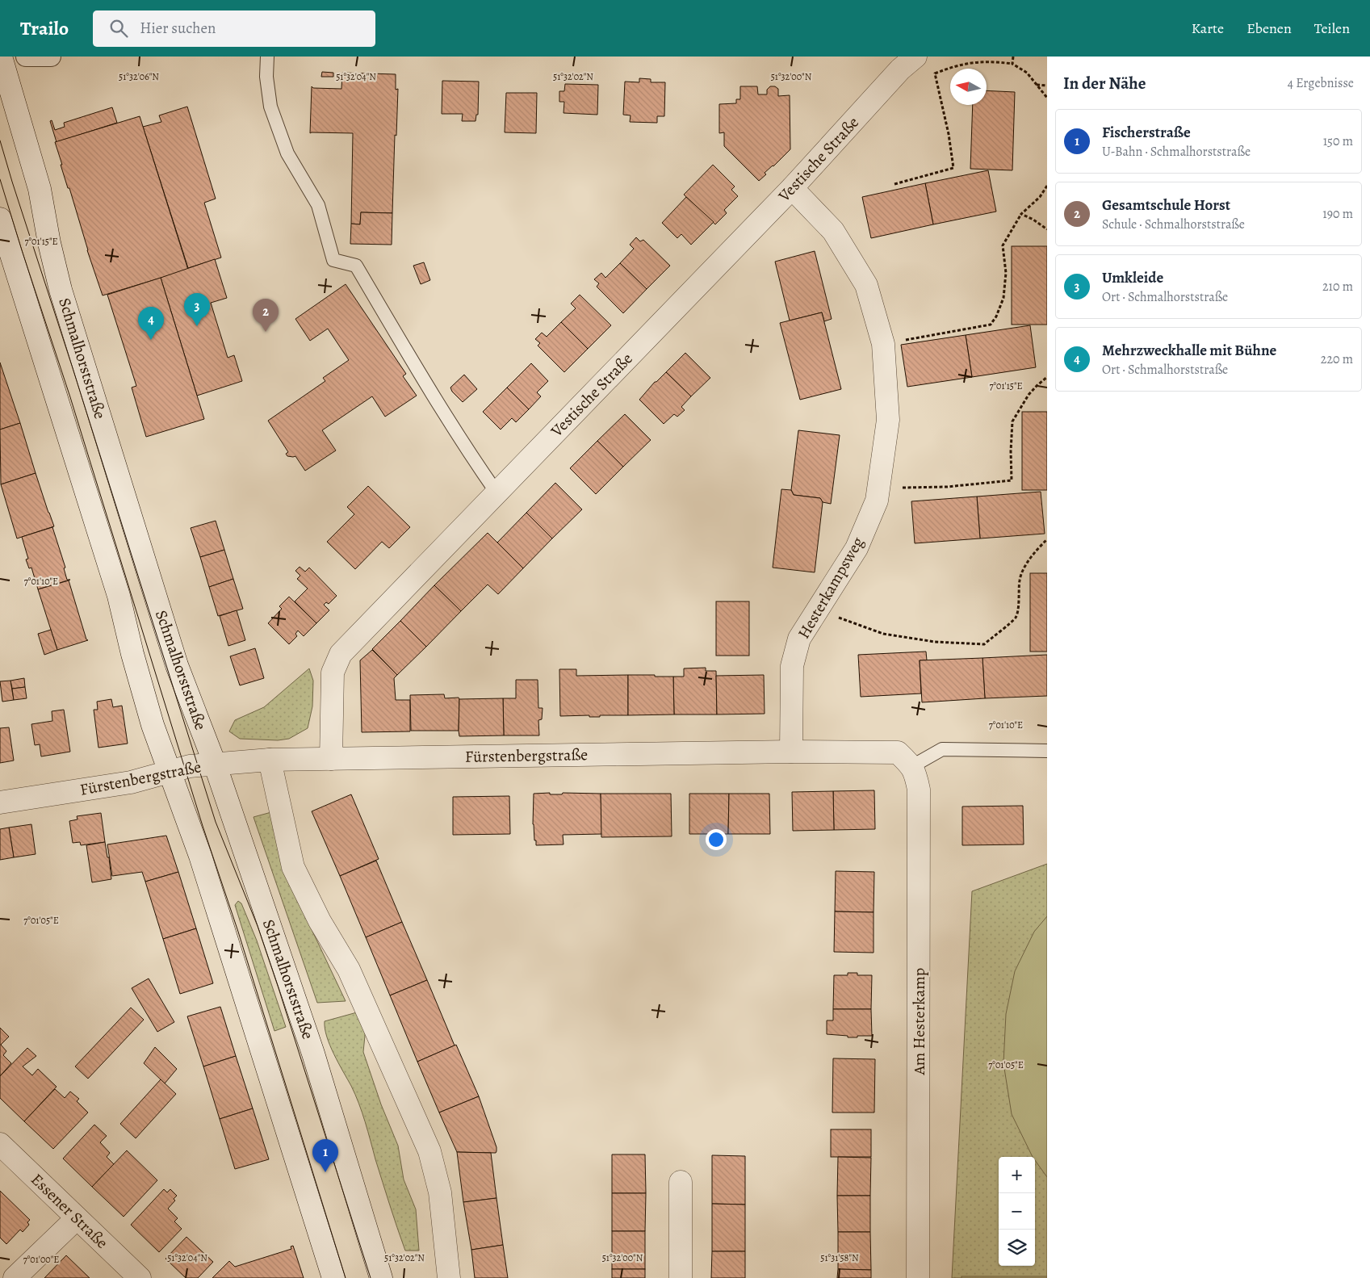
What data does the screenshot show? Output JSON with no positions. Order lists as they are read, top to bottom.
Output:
{
  "streets": {
    "street": [
      "Vestische Straße",
      "Schmalhorststraße",
      "Hesterkampsweg",
      "Fürstenbergstraße",
      "Am Hesterkamp",
      "Essener Straße"
    ]
  },
  "crossings": [
    ["Vestische Straße", "Hesterkampsweg"],
    ["Vestische Straße", "Fürstenbergstraße"],
    ["Schmalhorststraße", "Fürstenbergstraße"],
    ["Hesterkampsweg", "Fürstenbergstraße"],
    ["Fürstenbergstraße", "Am Hesterkamp"]
  ],
  "north": "left",
  "page": {
    "header": "Trailo",
    "search": "Hier suchen",
    "nav": ["Karte", "Ebenen", "Teilen"],
    "heading": ["In der Nähe", "4 Ergebnisse"],
    "list": [
      {
        "mark": "1",
        "name": "Fischerstraße",
        "note": "U-Bahn · Schmalhorststraße",
        "value": "150 m"
      },
      {
        "mark": "2",
        "name": "Gesamtschule Horst",
        "note": "Schule · Schmalhorststraße",
        "value": "190 m"
      },
      {
        "mark": "3",
        "name": "Umkleide",
        "note": "Ort · Schmalhorststraße",
        "value": "210 m"
      },
      {
        "mark": "4",
        "name": "Mehrzweckhalle mit Bühne",
        "note": "Ort · Schmalhorststraße",
        "value": "220 m"
      }
    ],
    "pins": [
      "3",
      "2",
      "4",
      "1"
    ],
    "map_buttons": ["+", "−"]
  },
  "coordinates": [
    "51°32'06\"N",
    "51°32'04\"N",
    "51°32'02\"N",
    "51°32'00\"N",
    "7°01'15\"E",
    "7°01'10\"E",
    "7°01'05\"E",
    "51°31'58\"N",
    "7°01'00\"E"
  ]
}
